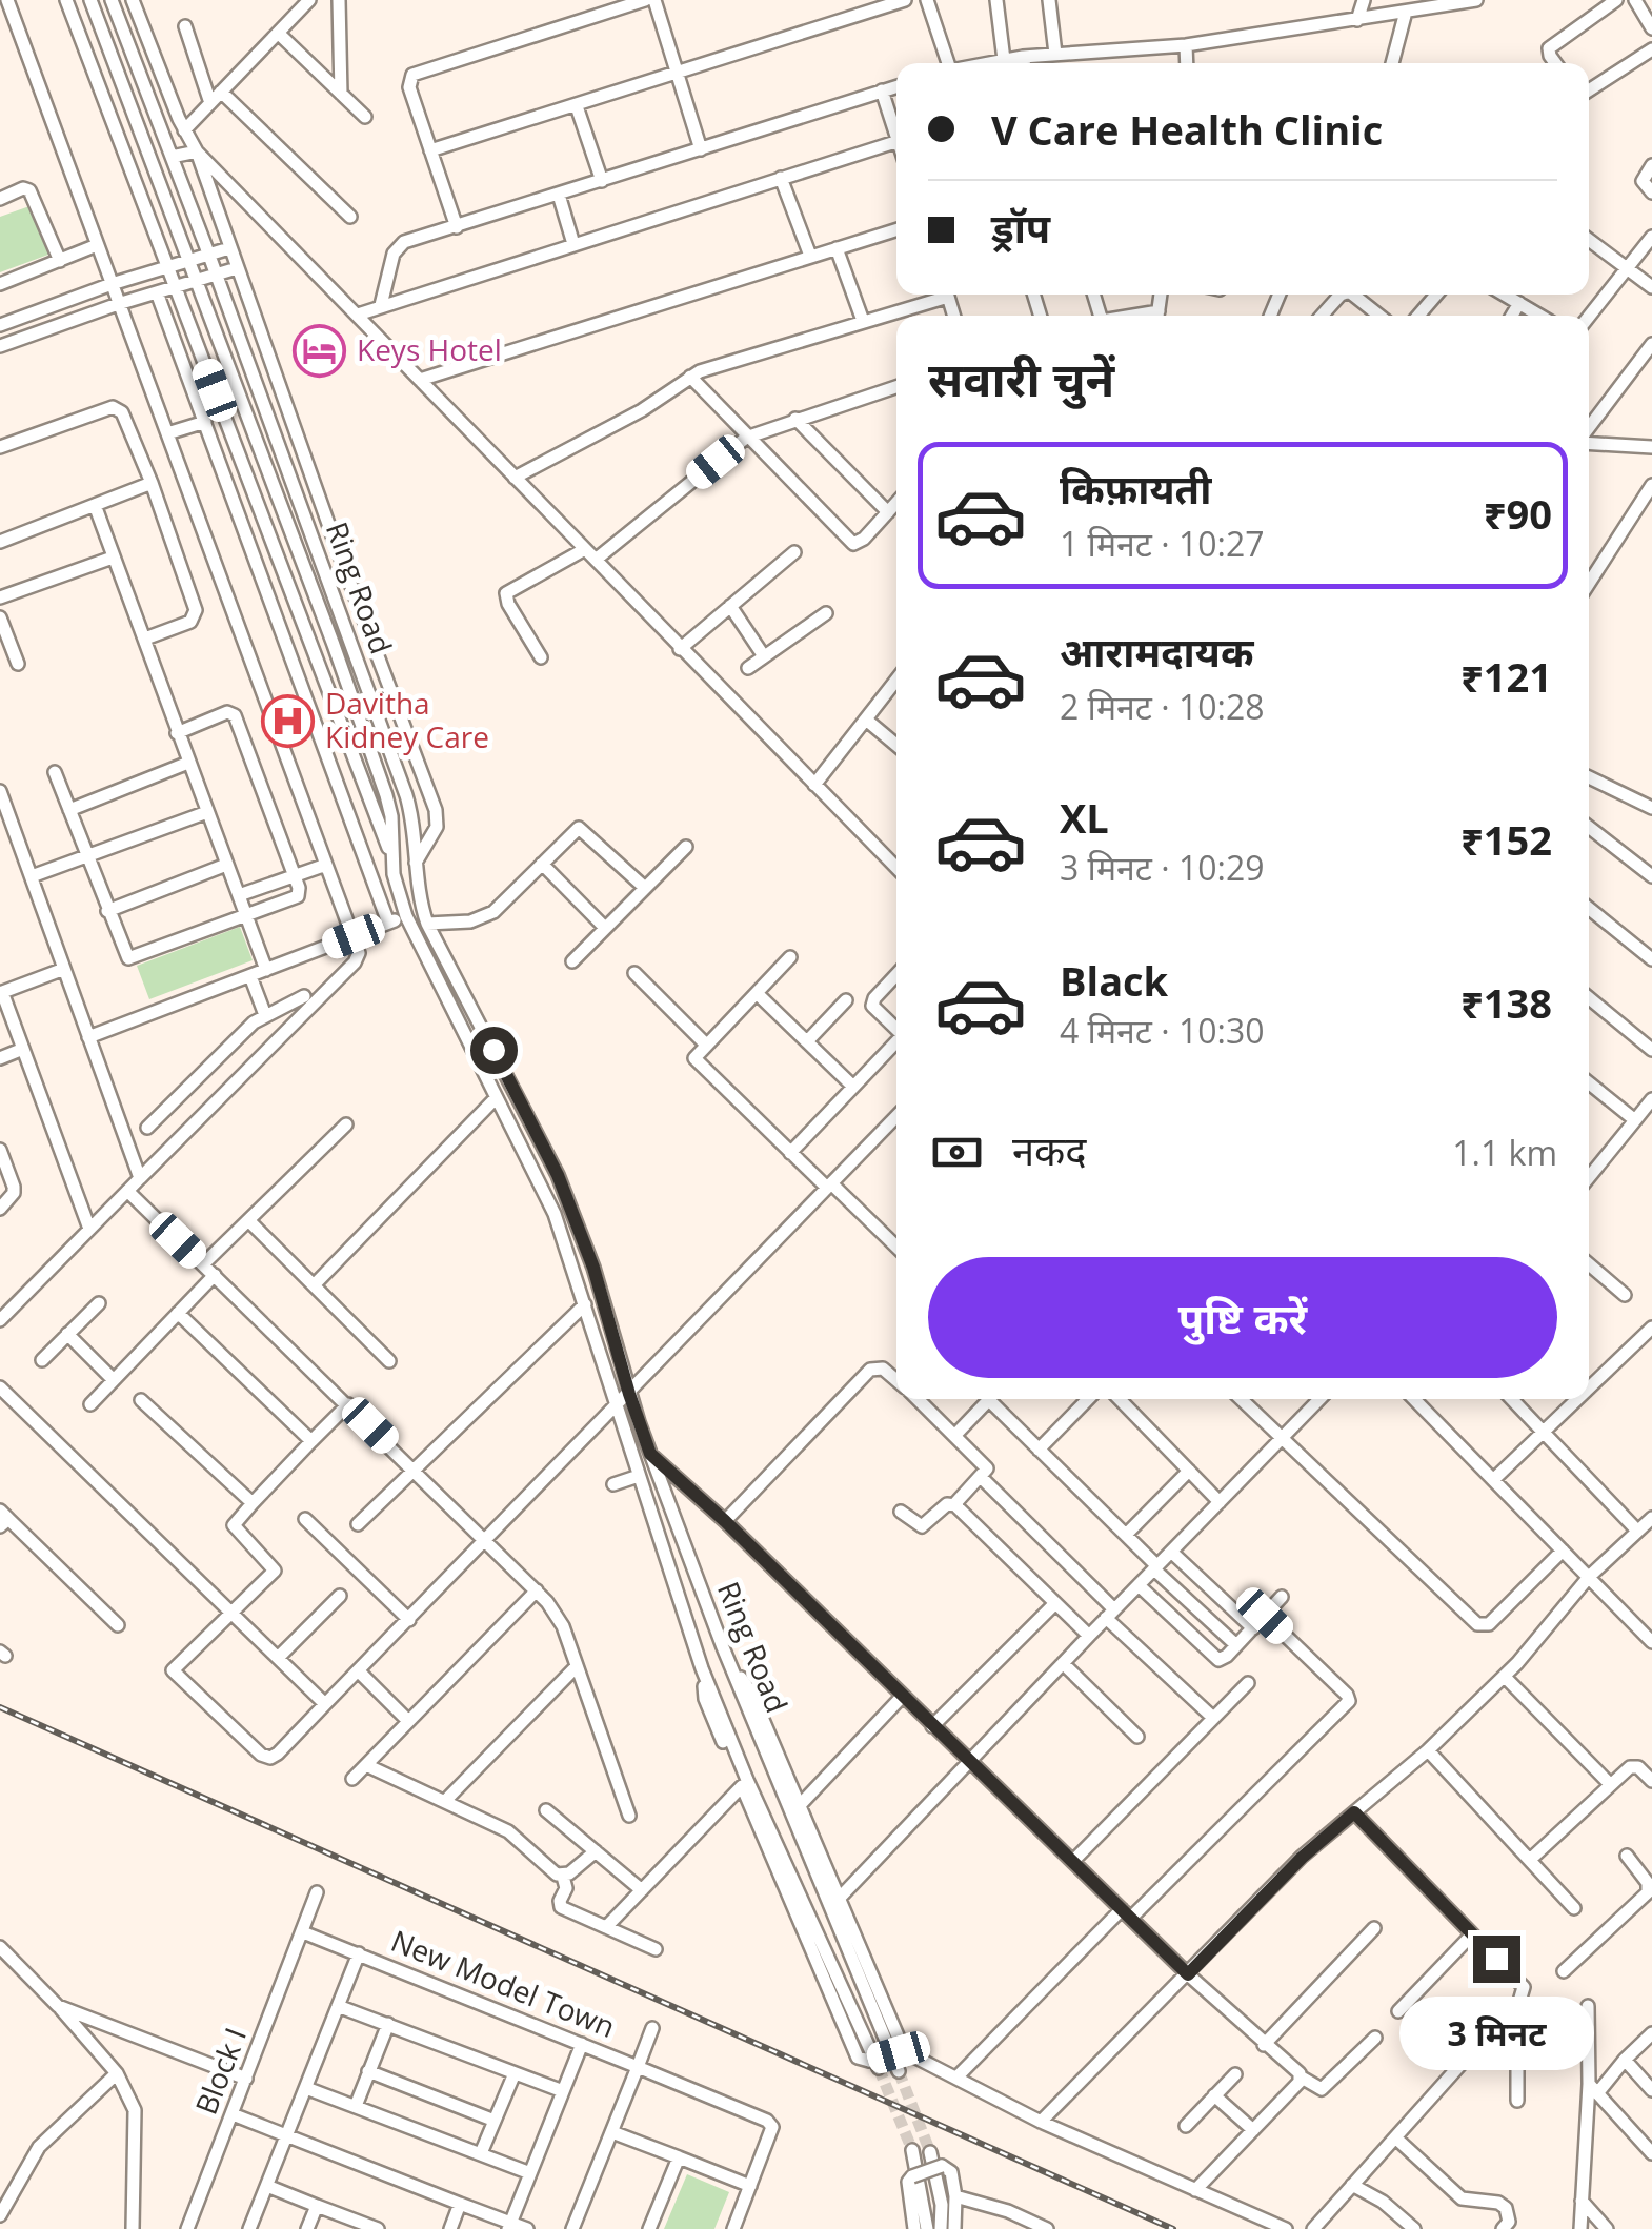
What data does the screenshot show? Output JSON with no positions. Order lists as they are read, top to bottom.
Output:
{
  "streets": {
    "street": ["Ring Road", "New Model Town", "Block I"]
  },
  "crossings": [
    ["New Model Town", "Block I"]
  ],
  "places": {
    "hotel": ["Keys Hotel"],
    "hospital": ["Davitha Kidney Care"]
  },
  "page": {
    "banner": ["V Care Health Clinic", "ड्रॉप"],
    "heading": "सवारी चुनें",
    "list": [
      {
        "name": "किफ़ायती",
        "note": "1 मिनट · 10:27",
        "value": "₹90"
      },
      {
        "name": "आरामदायक",
        "note": "2 मिनट · 10:28",
        "value": "₹121"
      },
      {
        "name": "XL",
        "note": "3 मिनट · 10:29",
        "value": "₹152"
      },
      {
        "name": "Black",
        "note": "4 मिनट · 10:30",
        "value": "₹138"
      }
    ],
    "pay": ["नकद", "1.1 km"],
    "buttons": "पुष्टि करें",
    "bubble": "3 मिनट"
  }
}
